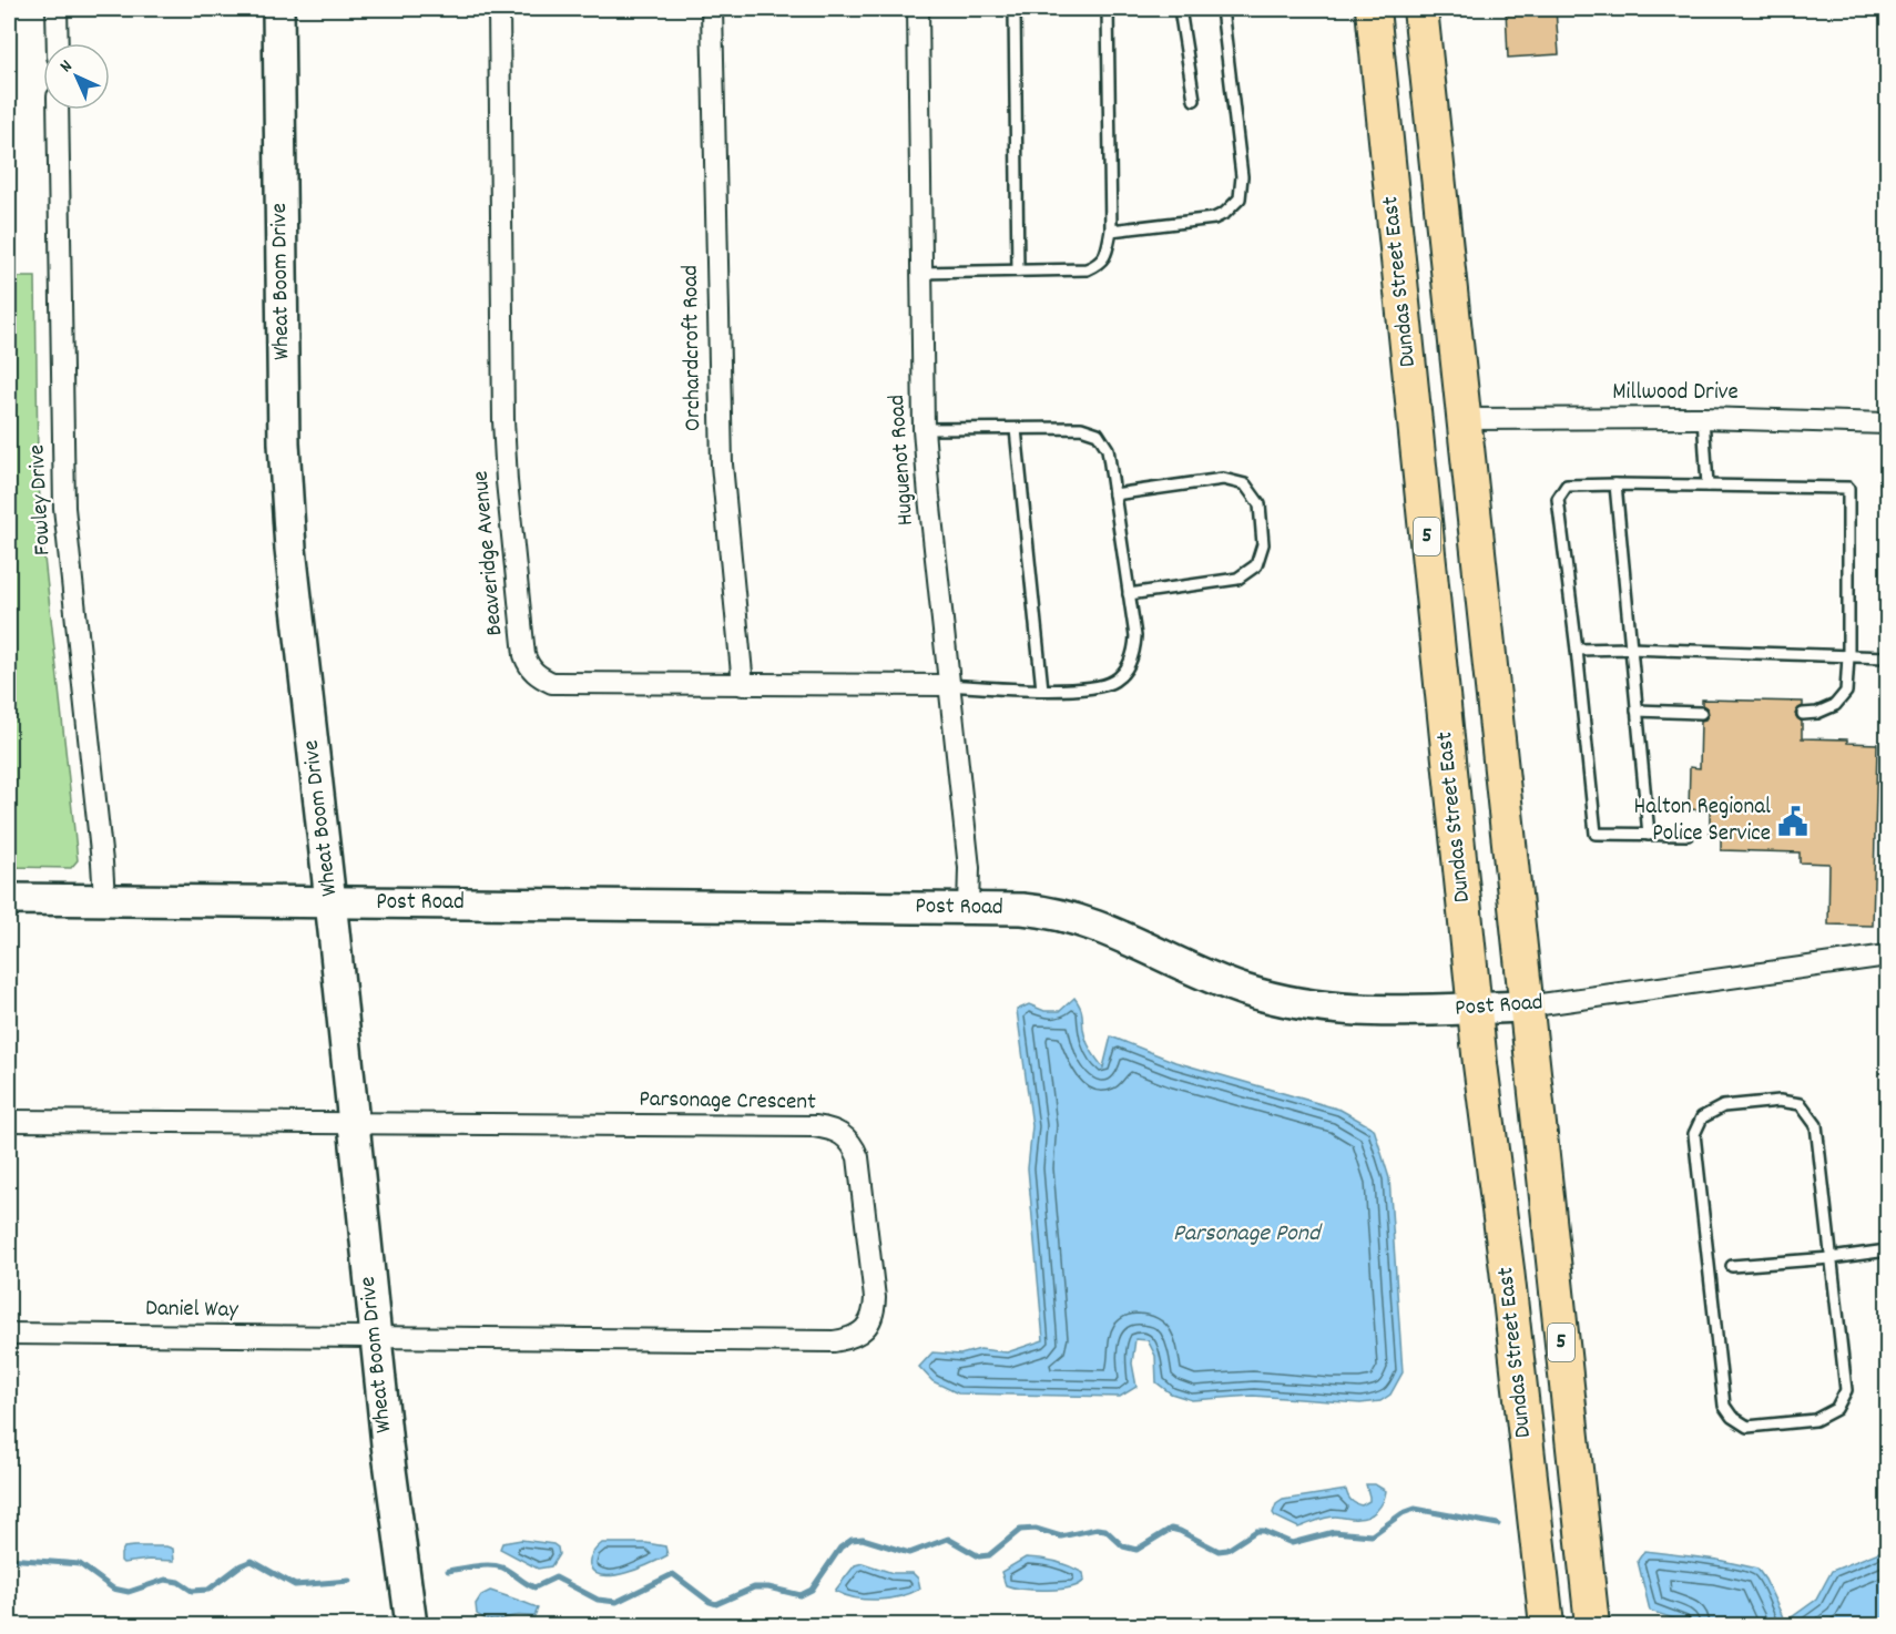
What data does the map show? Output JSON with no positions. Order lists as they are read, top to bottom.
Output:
{
  "streets": {
    "main road": ["Dundas Street East", "5"],
    "street": [
      "Wheat Boom Drive",
      "Orchardcroft Road",
      "Millwood Drive",
      "Huguenot Road",
      "Fowley Drive",
      "Beaveridge Avenue",
      "Post Road",
      "Parsonage Crescent",
      "Daniel Way"
    ]
  },
  "crossings": [
    ["Wheat Boom Drive", "Post Road"],
    ["Wheat Boom Drive", "Parsonage Crescent"],
    ["Wheat Boom Drive", "Daniel Way"],
    ["Dundas Street East", "Millwood Drive"],
    ["Dundas Street East", "Post Road"],
    ["Orchardcroft Road", "Beaveridge Avenue"],
    ["Huguenot Road", "Beaveridge Avenue"],
    ["Huguenot Road", "Post Road"],
    ["Fowley Drive", "Post Road"],
    ["Parsonage Crescent", "Daniel Way"]
  ],
  "water": ["Parsonage Pond"],
  "places": {
    "public building": ["Halton Regional Police Service"]
  },
  "north": "top left"
}
